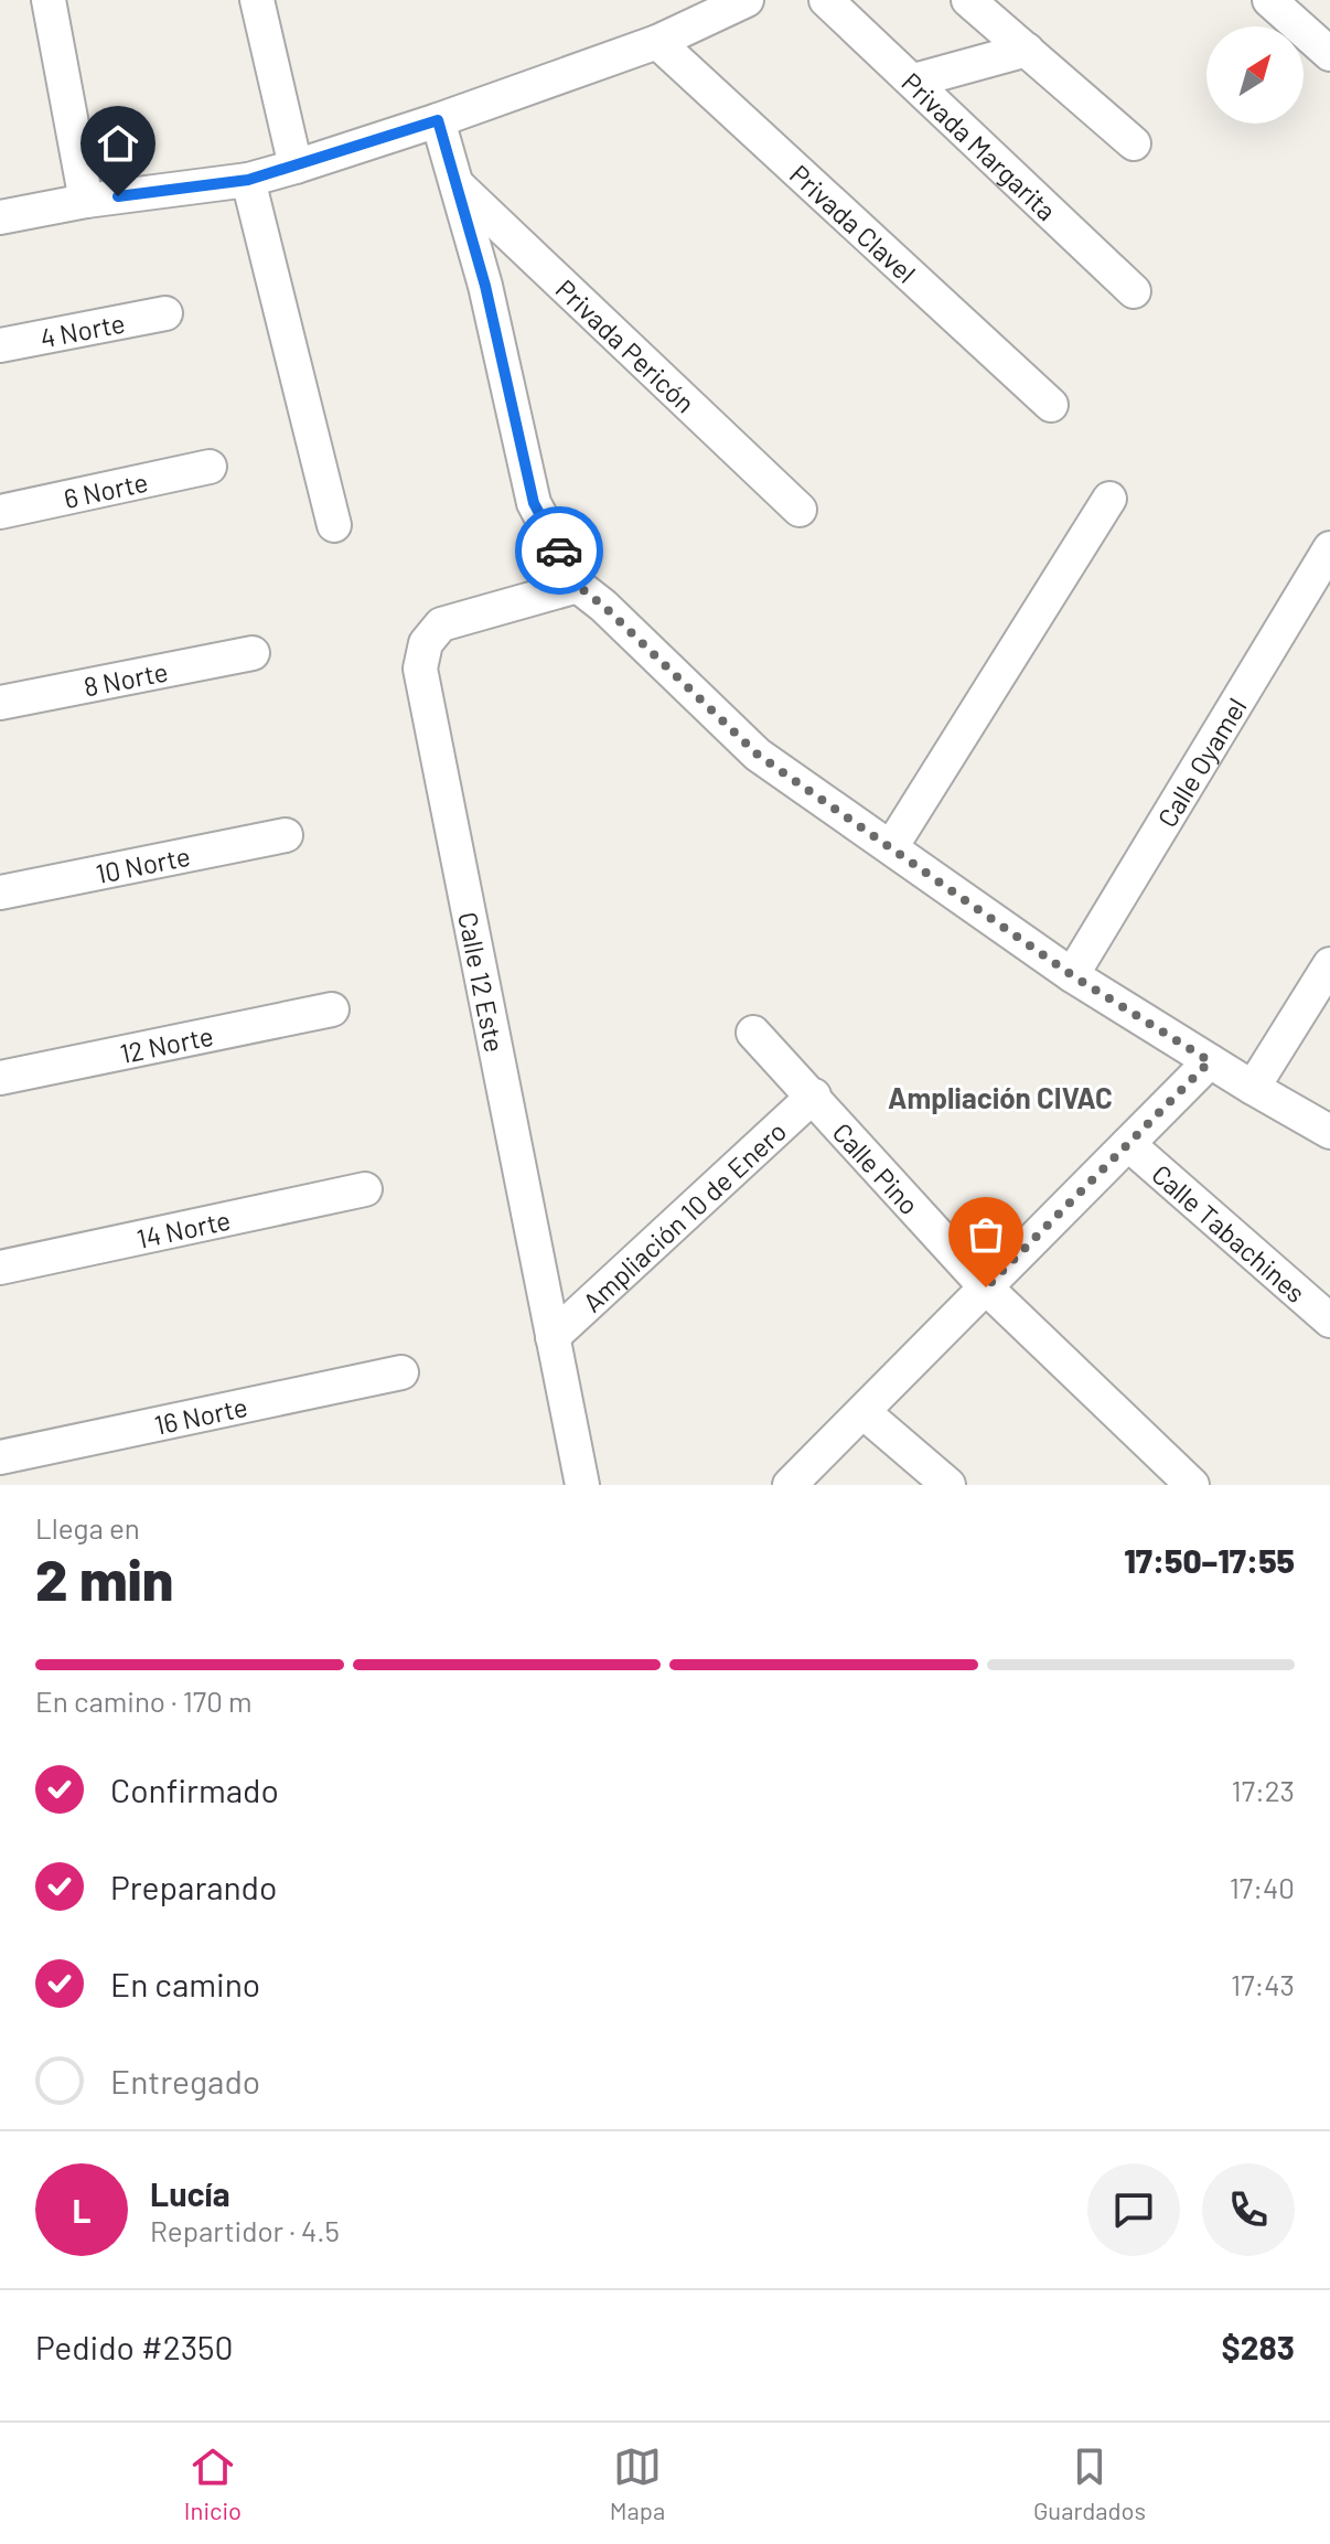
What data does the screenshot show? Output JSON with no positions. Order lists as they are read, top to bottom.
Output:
{
  "streets": {
    "street": [
      "Privada Margarita",
      "Privada Clavel",
      "4 Norte",
      "Privada Pericón",
      "6 Norte",
      "8 Norte",
      "Calle Oyamel",
      "10 Norte",
      "Calle 12 Este",
      "12 Norte",
      "Calle Pino",
      "Ampliación 10 de Enero",
      "14 Norte",
      "Calle Tabachines",
      "16 Norte"
    ]
  },
  "crossings": [
    ["Calle 12 Este", "Ampliación 10 de Enero"],
    ["Calle Pino", "Ampliación 10 de Enero"]
  ],
  "districts": ["Ampliación CIVAC"],
  "north": "top right",
  "page": {
    "heading": ["2 min", "Llega en", "17:50–17:55"],
    "panel": [
      "Lucía",
      "Repartidor · 4.5",
      "Pedido #2350",
      "$283"
    ],
    "bar": "En camino · 170 m",
    "list": [
      ["Confirmado", "17:23"],
      ["Preparando", "17:40"],
      ["En camino", "17:43"],
      "Entregado"
    ],
    "round": "L",
    "tabs": ["Inicio", "Mapa", "Guardados"]
  }
}
